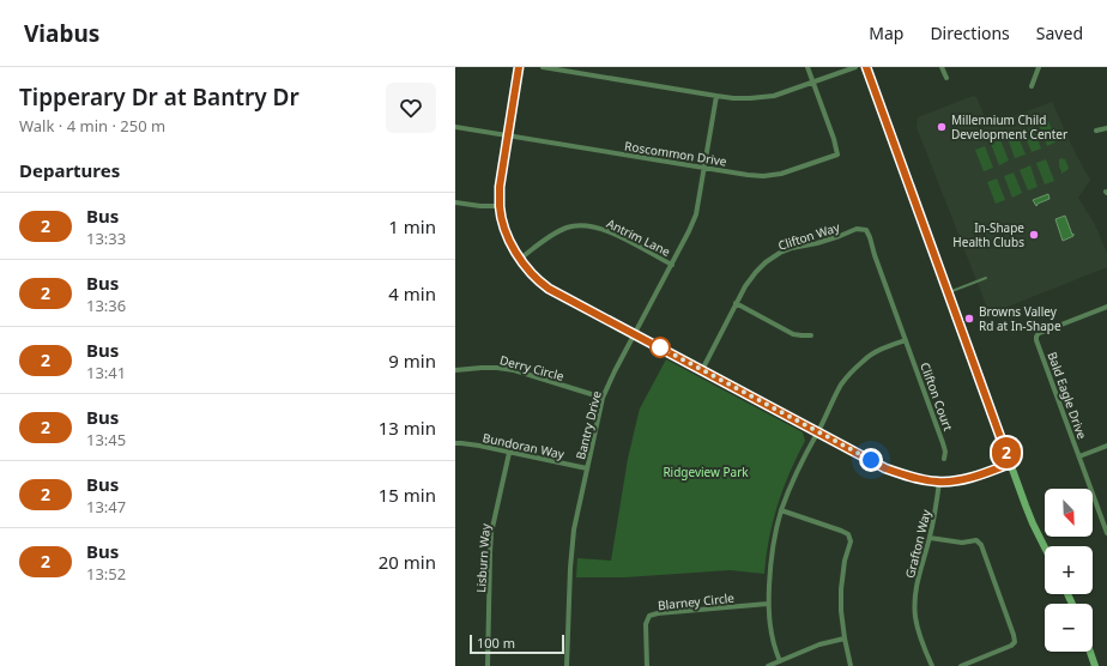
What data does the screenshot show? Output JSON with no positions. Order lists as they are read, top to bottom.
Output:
{
  "streets": {
    "street": [
      "Roscommon Drive",
      "Clifton Way",
      "Antrim Lane",
      "Derry Circle",
      "Bald Eagle Drive",
      "Clifton Court",
      "Bantry Drive",
      "Bundoran Way",
      "Grafton Way",
      "Lisburn Way",
      "Blarney Circle"
    ]
  },
  "crossings": [
    ["Roscommon Drive", "Bantry Drive"],
    ["Clifton Way", "Clifton Court"],
    ["Antrim Lane", "Bantry Drive"],
    ["Derry Circle", "Bantry Drive"],
    ["Bantry Drive", "Bundoran Way"],
    ["Bundoran Way", "Lisburn Way"]
  ],
  "parks": ["Ridgeview Park"],
  "places": ["Millennium Child Development Center", "In-Shape Health Clubs", "Browns Valley Rd at In-Shape"],
  "lines": ["bus line 2"],
  "scale_bar": "100 m",
  "north": "bottom right",
  "page": {
    "header": "Viabus",
    "nav": ["Map", "Directions", "Saved"],
    "heading": [
      ["Tipperary Dr at Bantry Dr", "Walk · 4 min · 250 m"],
      "Departures"
    ],
    "on_map": "2",
    "list": [
      {
        "mark": "2",
        "name": "Bus",
        "note": "13:33",
        "value": "1 min"
      },
      {
        "mark": "2",
        "name": "Bus",
        "note": "13:36",
        "value": "4 min"
      },
      {
        "mark": "2",
        "name": "Bus",
        "note": "13:41",
        "value": "9 min"
      },
      {
        "mark": "2",
        "name": "Bus",
        "note": "13:45",
        "value": "13 min"
      },
      {
        "mark": "2",
        "name": "Bus",
        "note": "13:47",
        "value": "15 min"
      },
      {
        "mark": "2",
        "name": "Bus",
        "note": "13:52",
        "value": "20 min"
      }
    ],
    "map_buttons": ["+", "−"],
    "scale": "100 m"
  }
}
